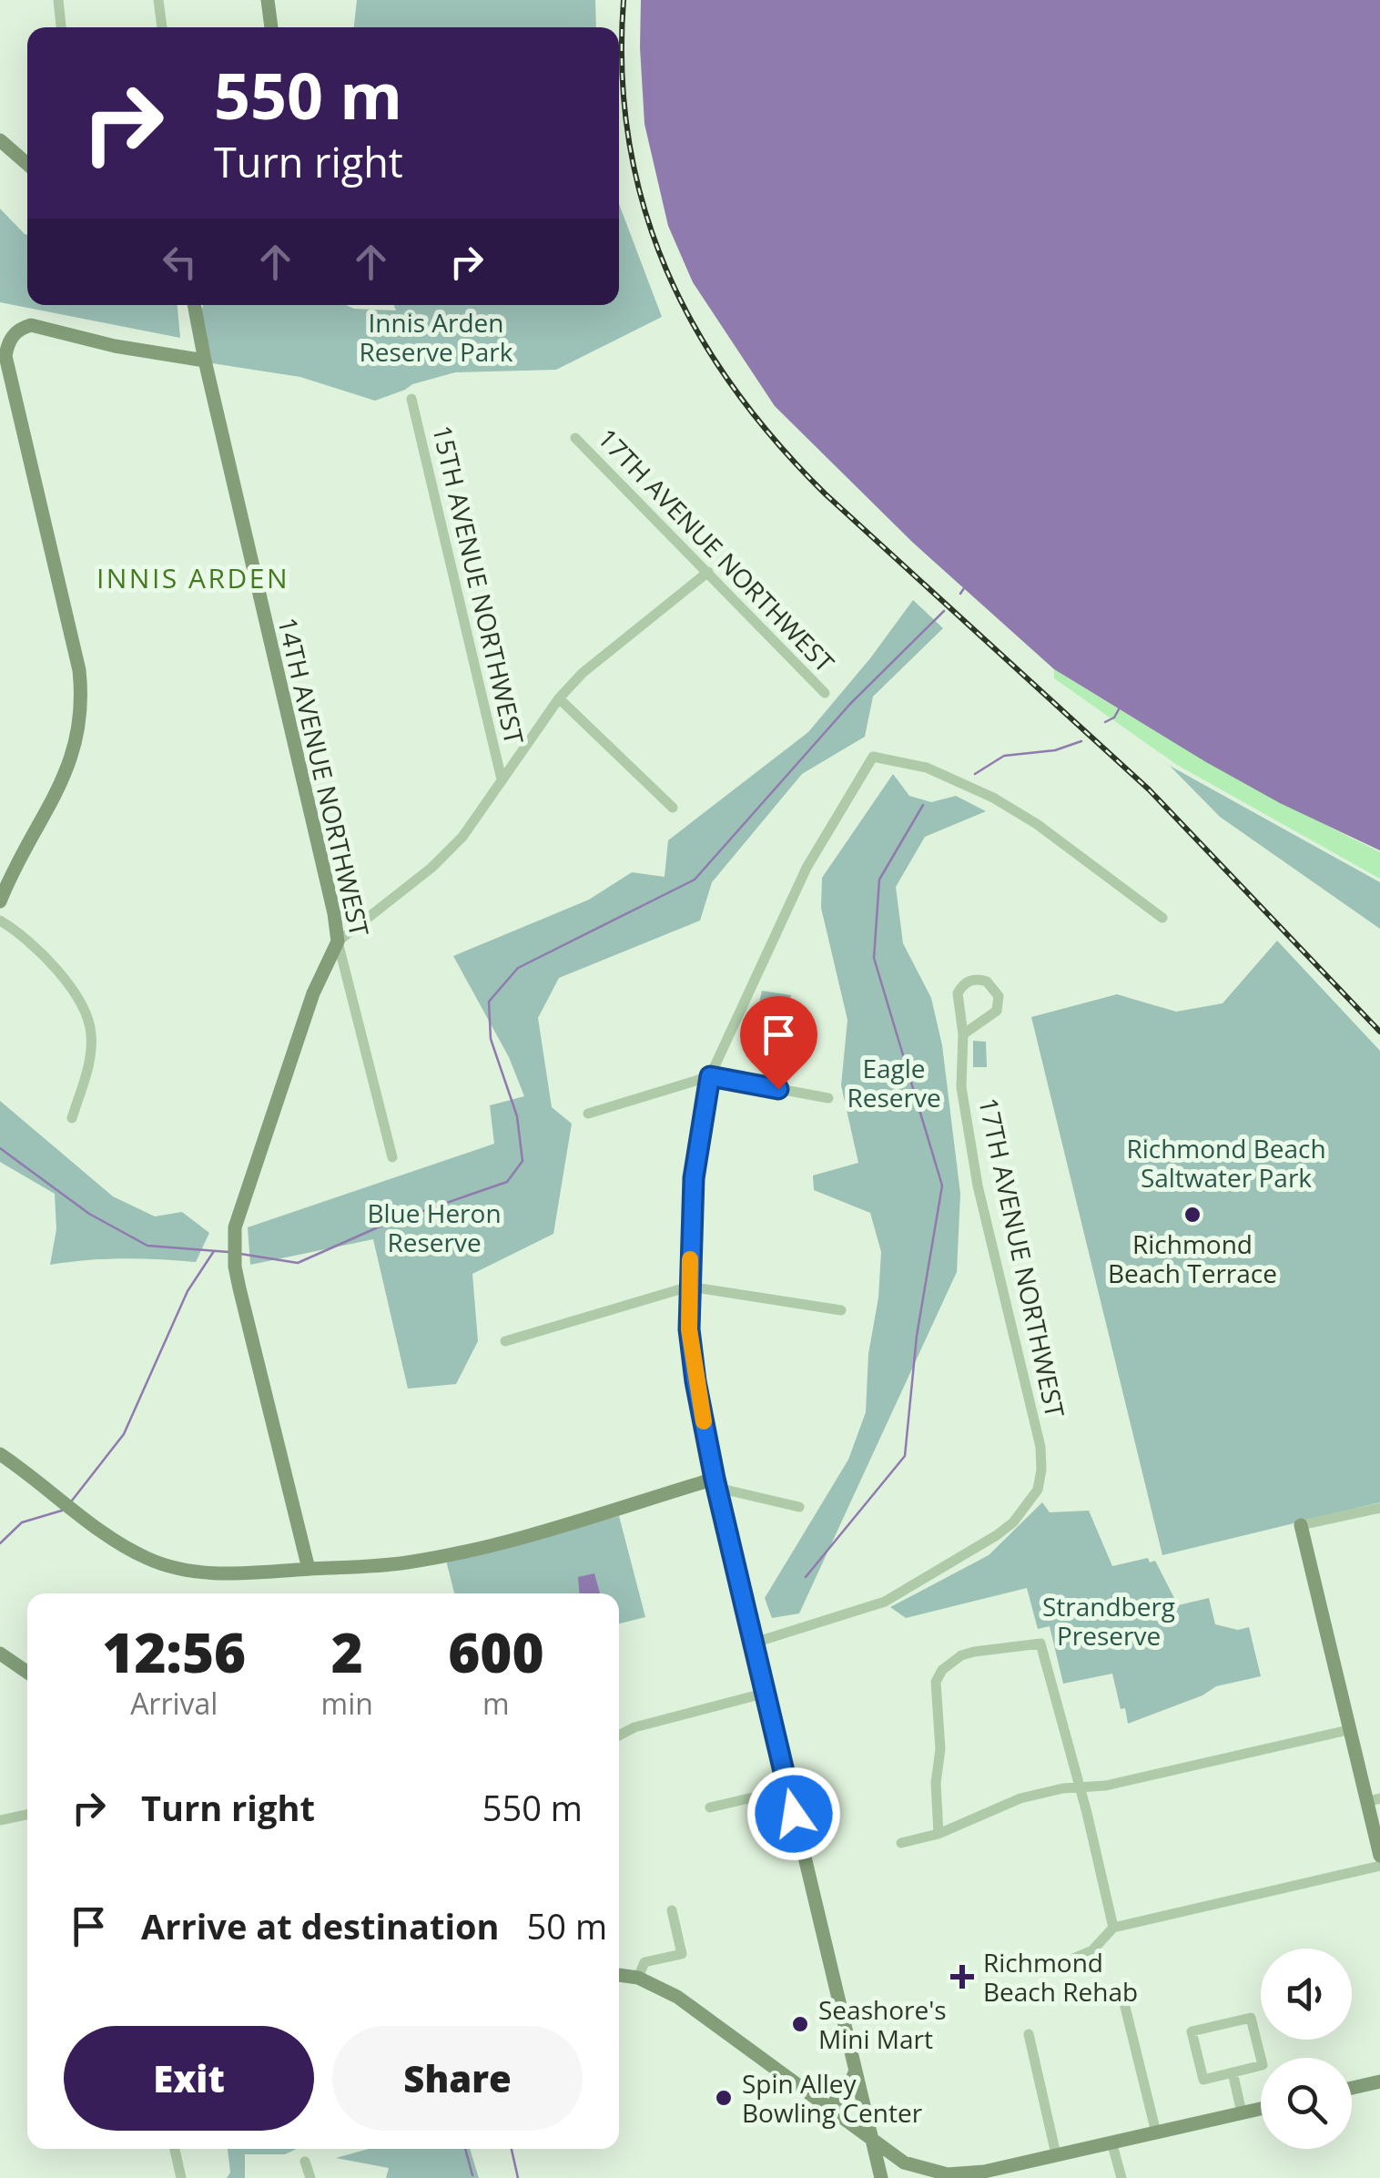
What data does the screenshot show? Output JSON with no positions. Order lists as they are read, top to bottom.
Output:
{
  "streets": {
    "street": ["17TH AVENUE NORTHWEST", "15TH AVENUE NORTHWEST", "14TH AVENUE NORTHWEST"]
  },
  "districts": ["INNIS ARDEN"],
  "parks": [
    "Innis Arden Reserve Park",
    "Eagle Reserve",
    "Richmond Beach Saltwater Park",
    "Blue Heron Reserve",
    "Strandberg Preserve"
  ],
  "places": {
    "other": ["Richmond Beach Terrace", "Seashore's Mini Mart", "Spin Alley Bowling Center"],
    "health": ["Richmond Beach Rehab"]
  },
  "page": {
    "turn": ["550 m", "Turn right"],
    "eta": [
      "12:56",
      "Arrival",
      "2",
      "min",
      "600",
      "m"
    ],
    "list": [
      {
        "name": "Turn right",
        "value": "550 m"
      },
      {
        "name": "Arrive at destination",
        "value": "50 m"
      }
    ],
    "buttons": ["Exit", "Share"]
  }
}
